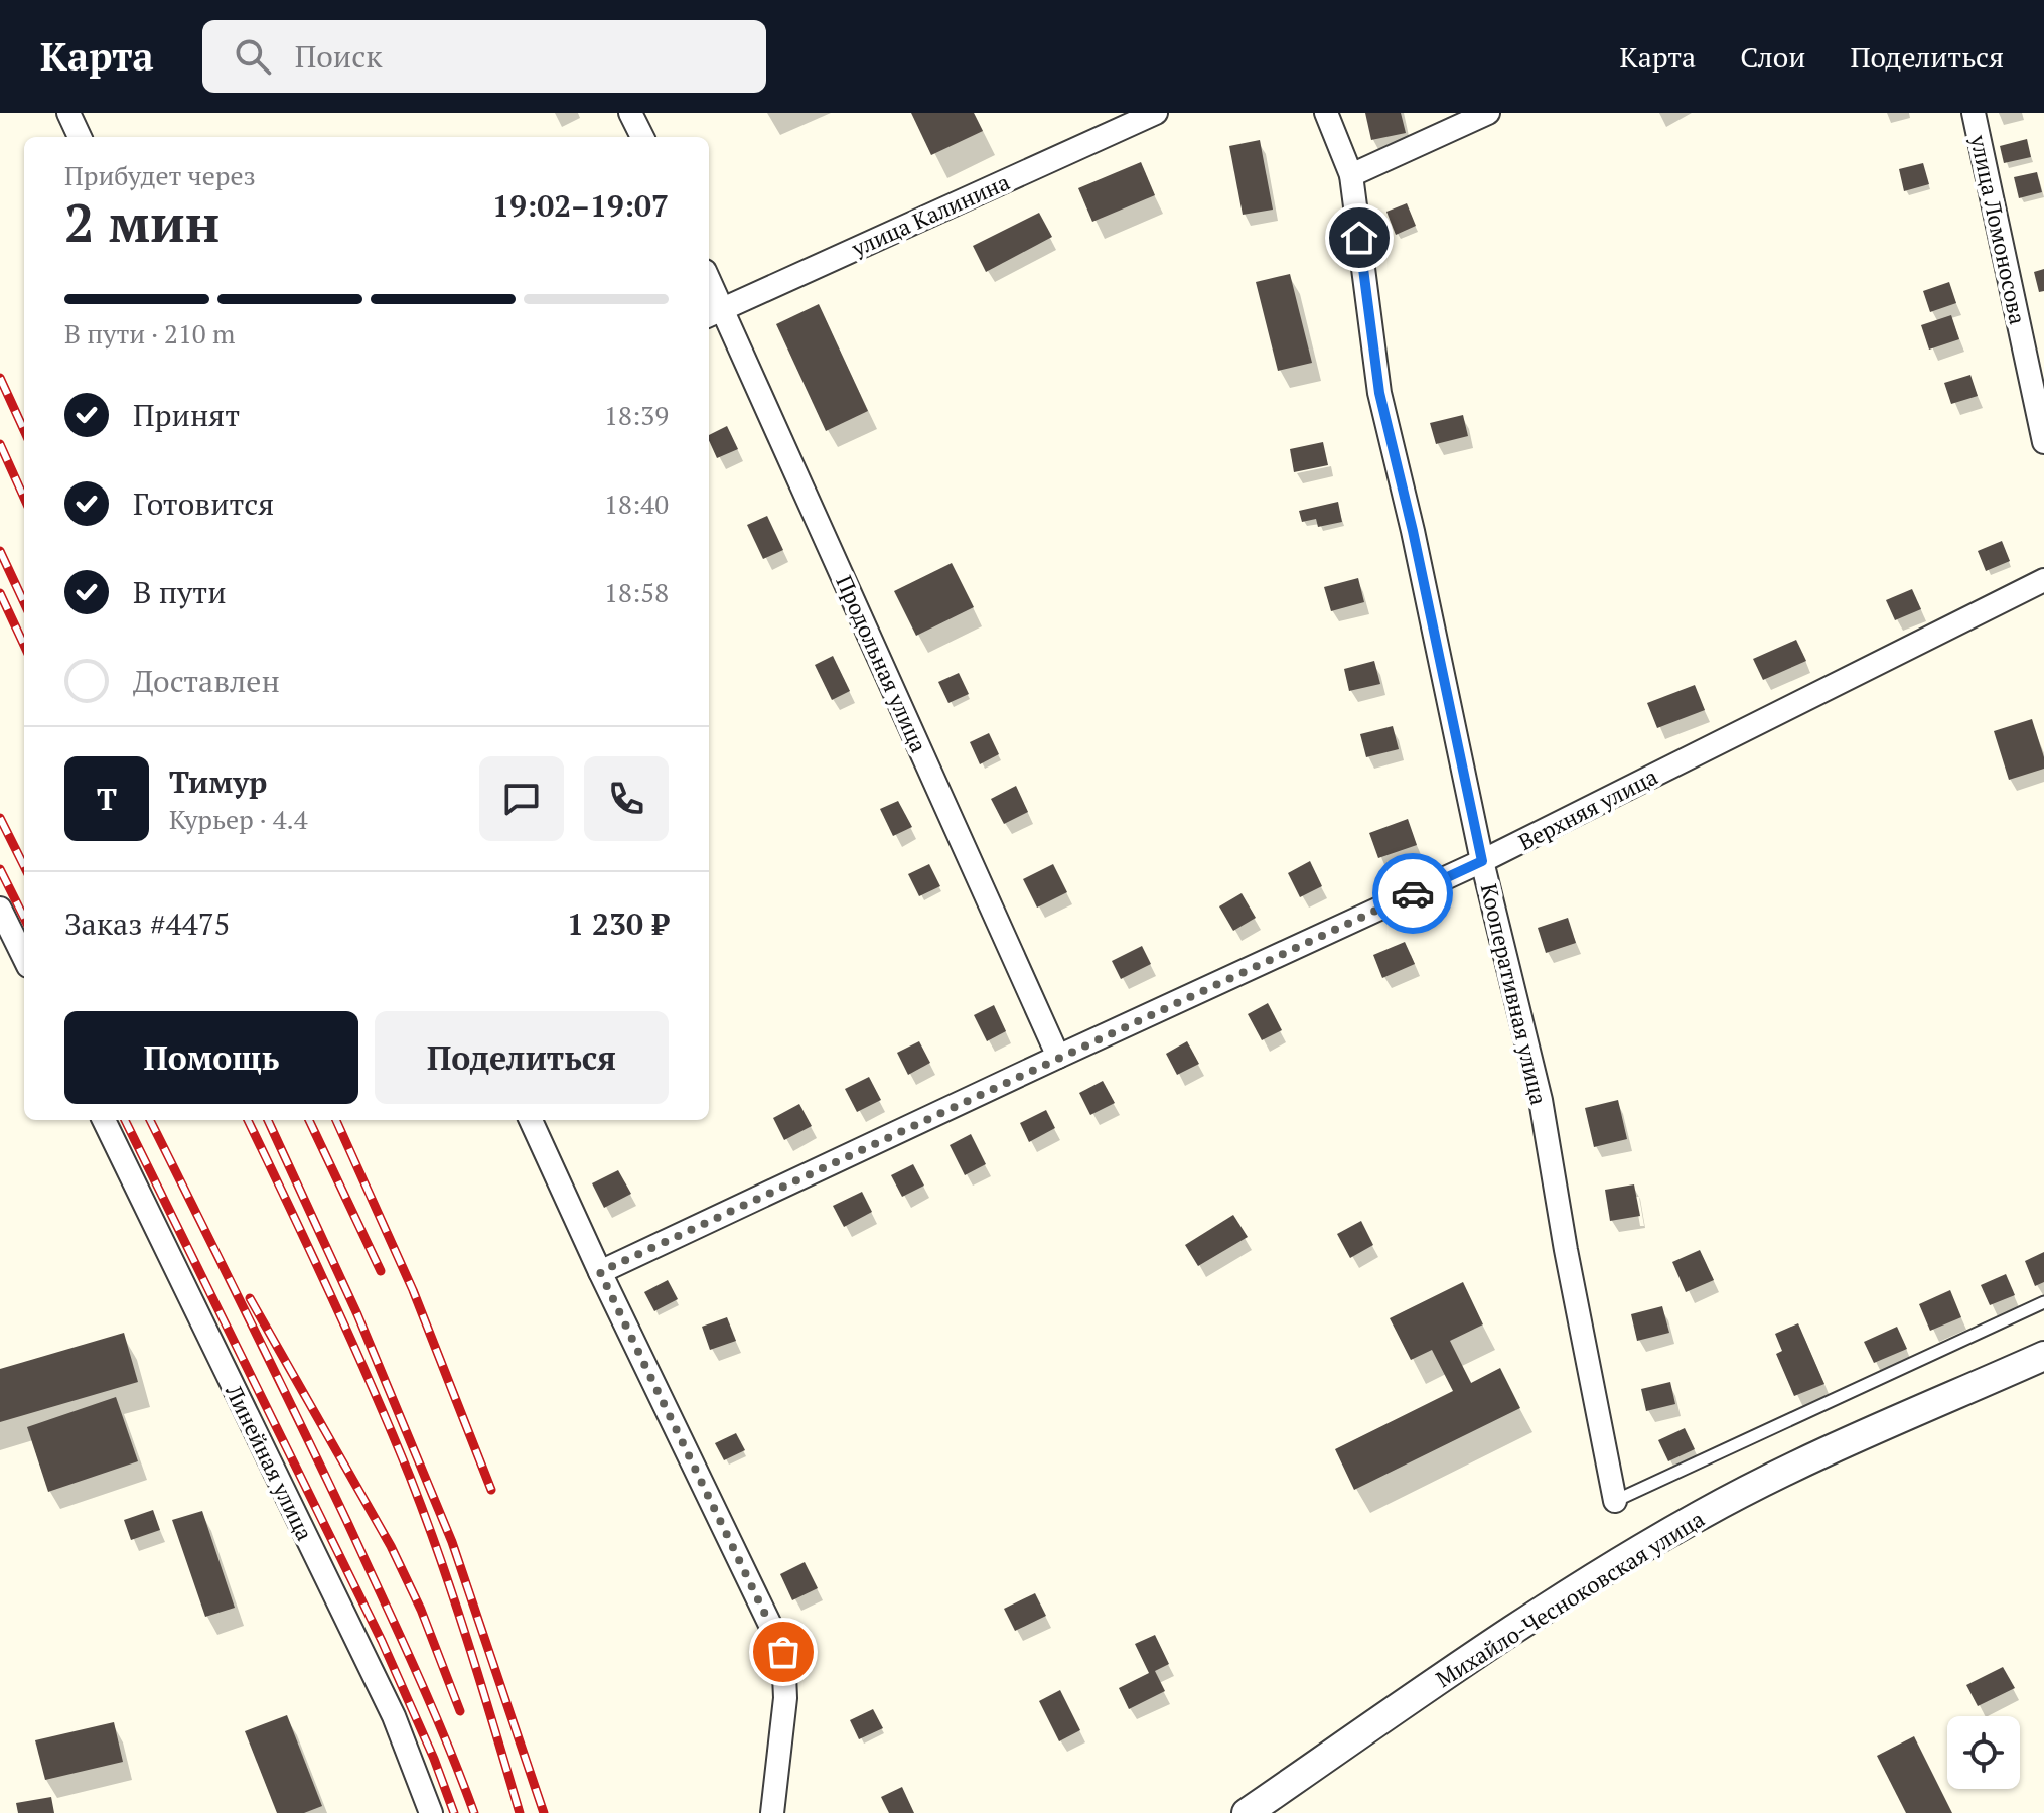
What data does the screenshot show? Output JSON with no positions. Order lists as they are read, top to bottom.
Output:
{
  "streets": {
    "street": [
      "улица Калинина",
      "улица Ломоносова",
      "Продольная улица",
      "Верхняя улица",
      "Кооперативная улица",
      "Линейная улица",
      "Михайло-Чесноковская улица"
    ]
  },
  "crossings": [
    ["улица Калинина", "Продольная улица"],
    ["Продольная улица", "Верхняя улица"],
    ["Верхняя улица", "Кооперативная улица"]
  ],
  "page": {
    "header": "Карта",
    "search": "Поиск",
    "nav": ["Карта", "Слои", "Поделиться"],
    "heading": ["2 мин", "Прибудет через", "19:02–19:07"],
    "panel": [
      "Тимур",
      "Курьер · 4.4",
      "Заказ #4475",
      "1 230 ₽"
    ],
    "bar": "В пути · 210 m",
    "list": [
      ["Принят", "18:39"],
      ["Готовится", "18:40"],
      ["В пути", "18:58"],
      "Доставлен"
    ],
    "round": "Т",
    "buttons": ["Помощь", "Поделиться"]
  }
}
